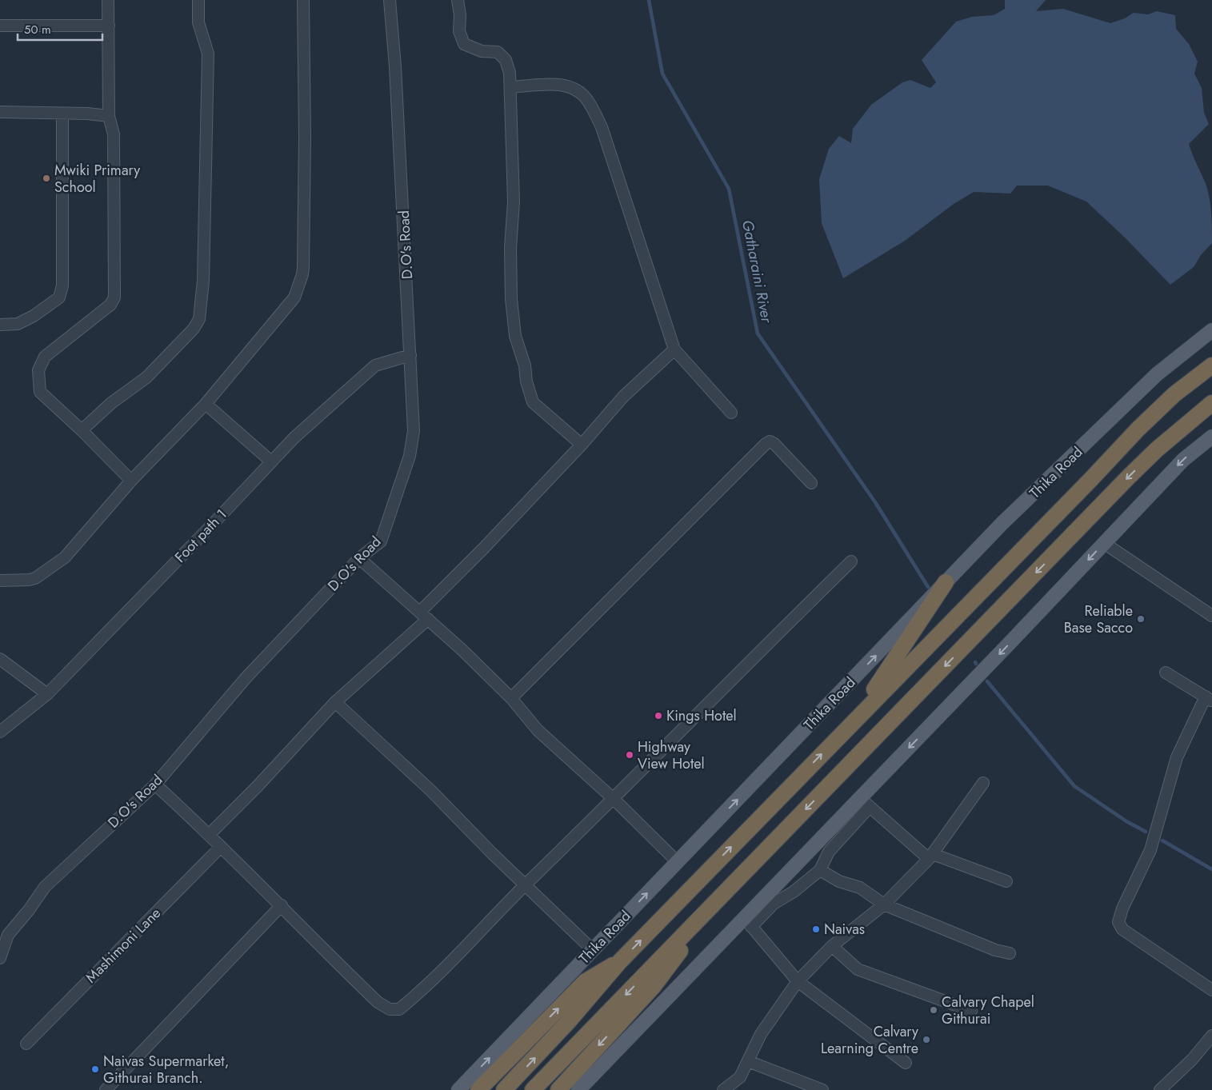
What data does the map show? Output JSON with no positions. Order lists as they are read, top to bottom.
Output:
{
  "streets": {
    "highway": ["Thika Road"],
    "street": ["D.O's Road", "Foot path 1", "Mashimoni Lane"]
  },
  "crossings": [
    ["D.O's Road", "Foot path 1"]
  ],
  "water": ["Gatharaini River"],
  "places": [
    "Mwiki Primary School",
    "Reliable Base Sacco",
    "Kings Hotel",
    "Highway View Hotel",
    "Naivas",
    "Calvary Chapel Githurai",
    "Calvary Learning Centre",
    "Naivas Supermarket, Githurai Branch."
  ],
  "scale_bar": "50 m"
}
